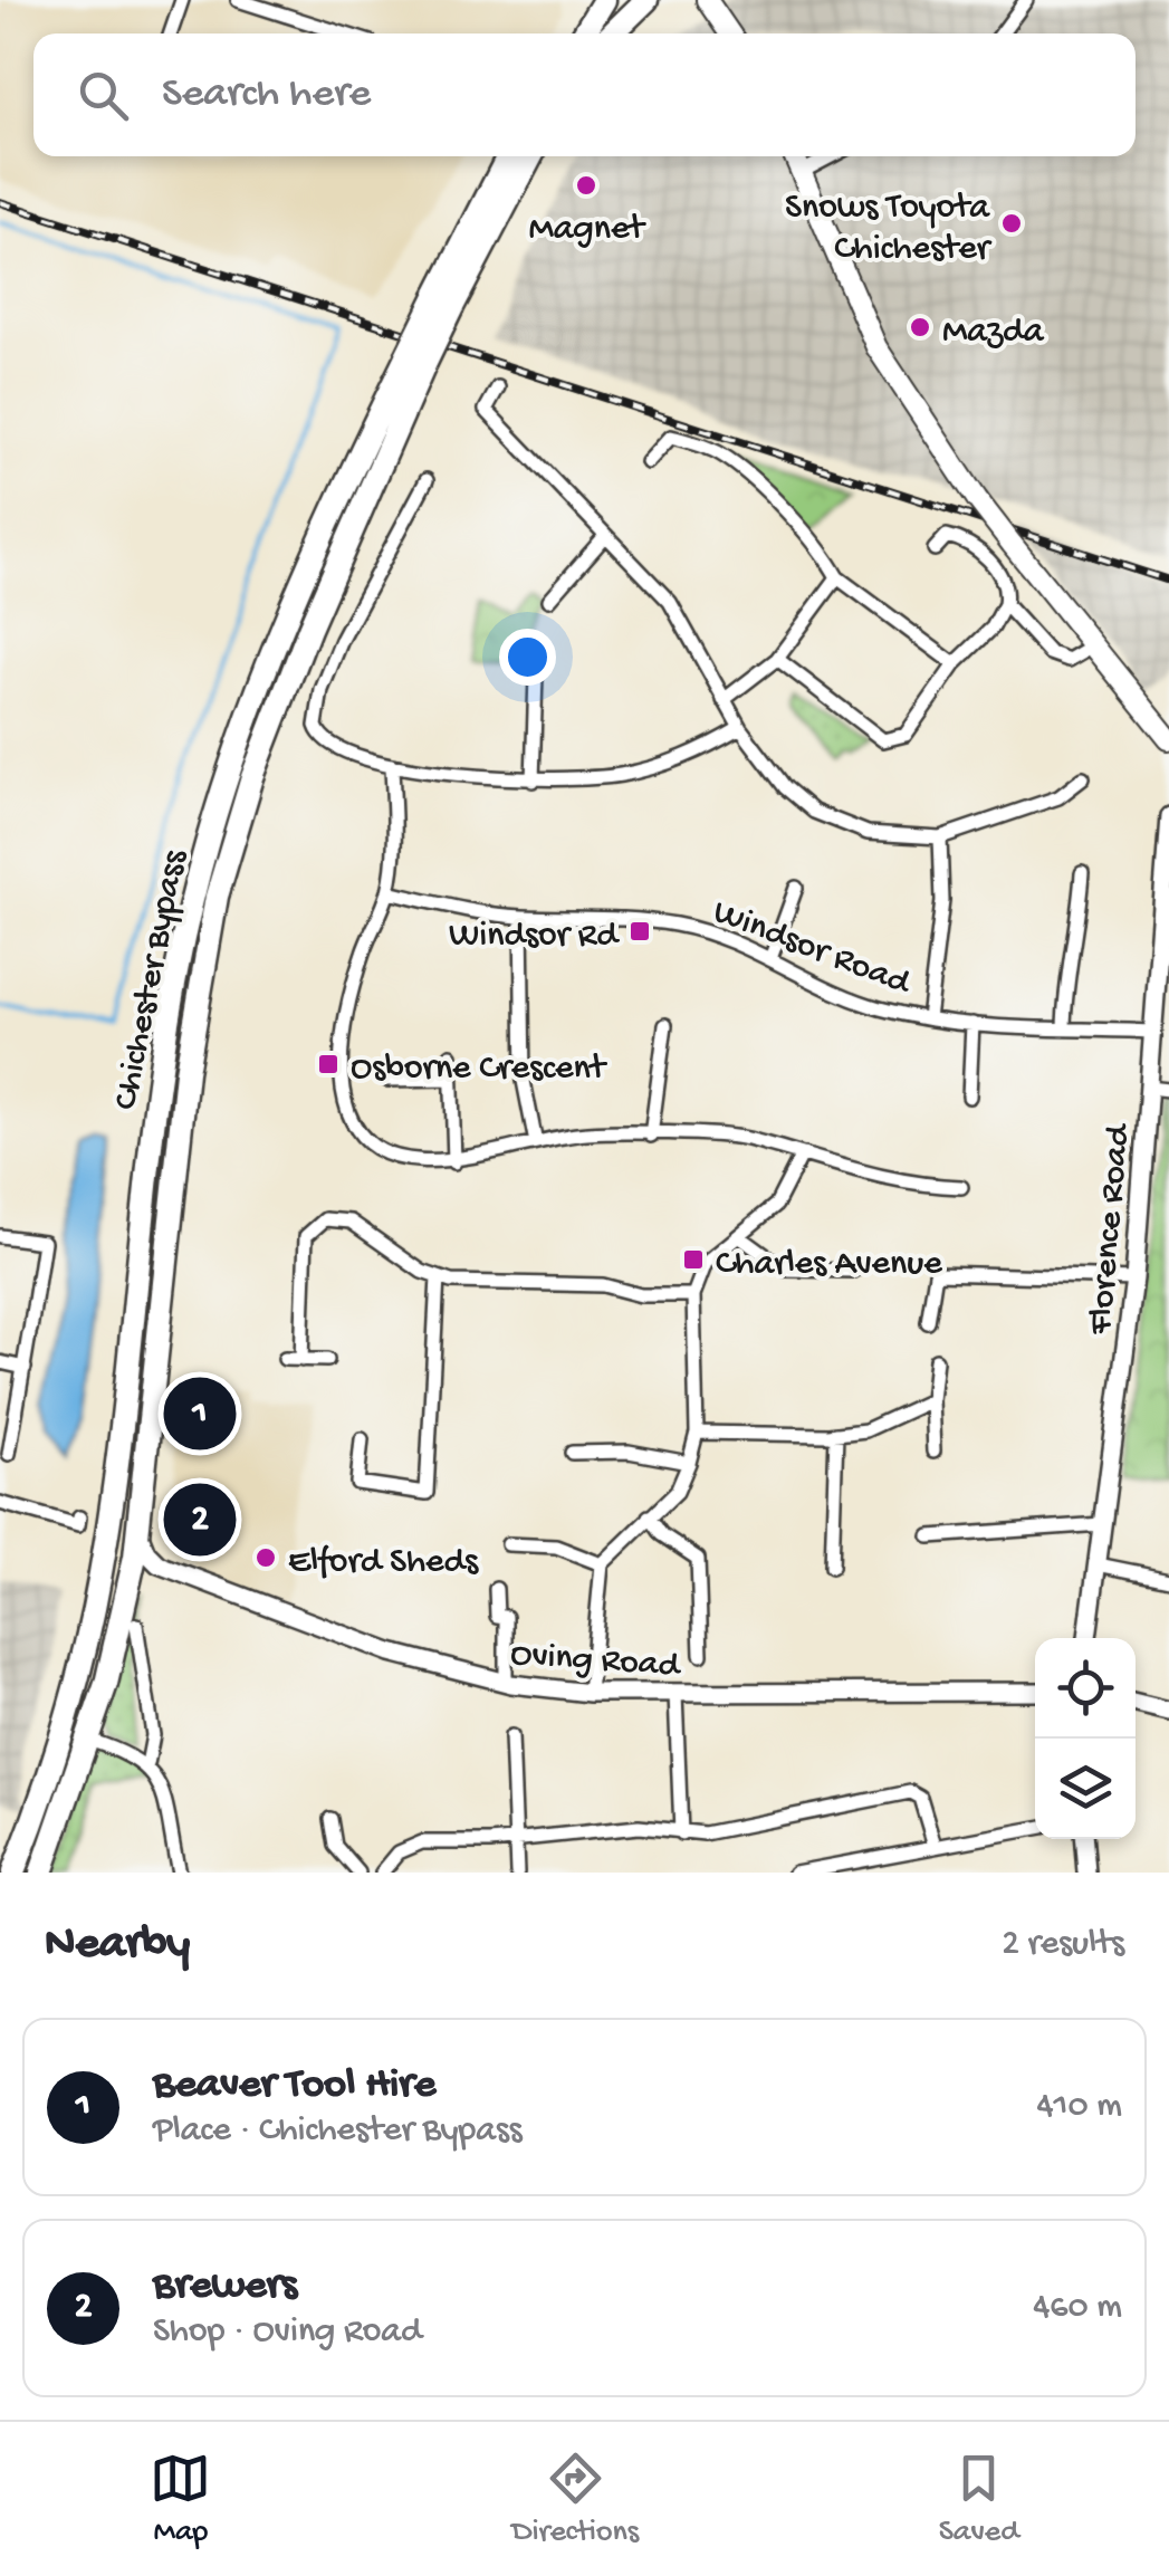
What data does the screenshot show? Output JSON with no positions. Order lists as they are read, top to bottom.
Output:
{
  "streets": {
    "highway": ["Chichester Bypass"],
    "main road": ["Florence Road", "Oving Road"],
    "street": ["Windsor Road"]
  },
  "crossings": [
    ["Windsor Road", "Florence Road"]
  ],
  "places": {
    "other": [
      "Magnet",
      "Snows Toyota Chichester",
      "Mazda",
      "Elford Sheds"
    ],
    "transit": ["Windsor Rd", "Osborne Crescent", "Charles Avenue"]
  },
  "page": {
    "search": "Search here",
    "pins": ["1", "2"],
    "heading": ["Nearby", "2 results"],
    "list": [
      {
        "mark": "1",
        "name": "Beaver Tool Hire",
        "note": "Place · Chichester Bypass",
        "value": "410 m"
      },
      {
        "mark": "2",
        "name": "Brewers",
        "note": "Shop · Oving Road",
        "value": "460 m"
      }
    ],
    "nav": ["Map", "Directions", "Saved"]
  }
}
